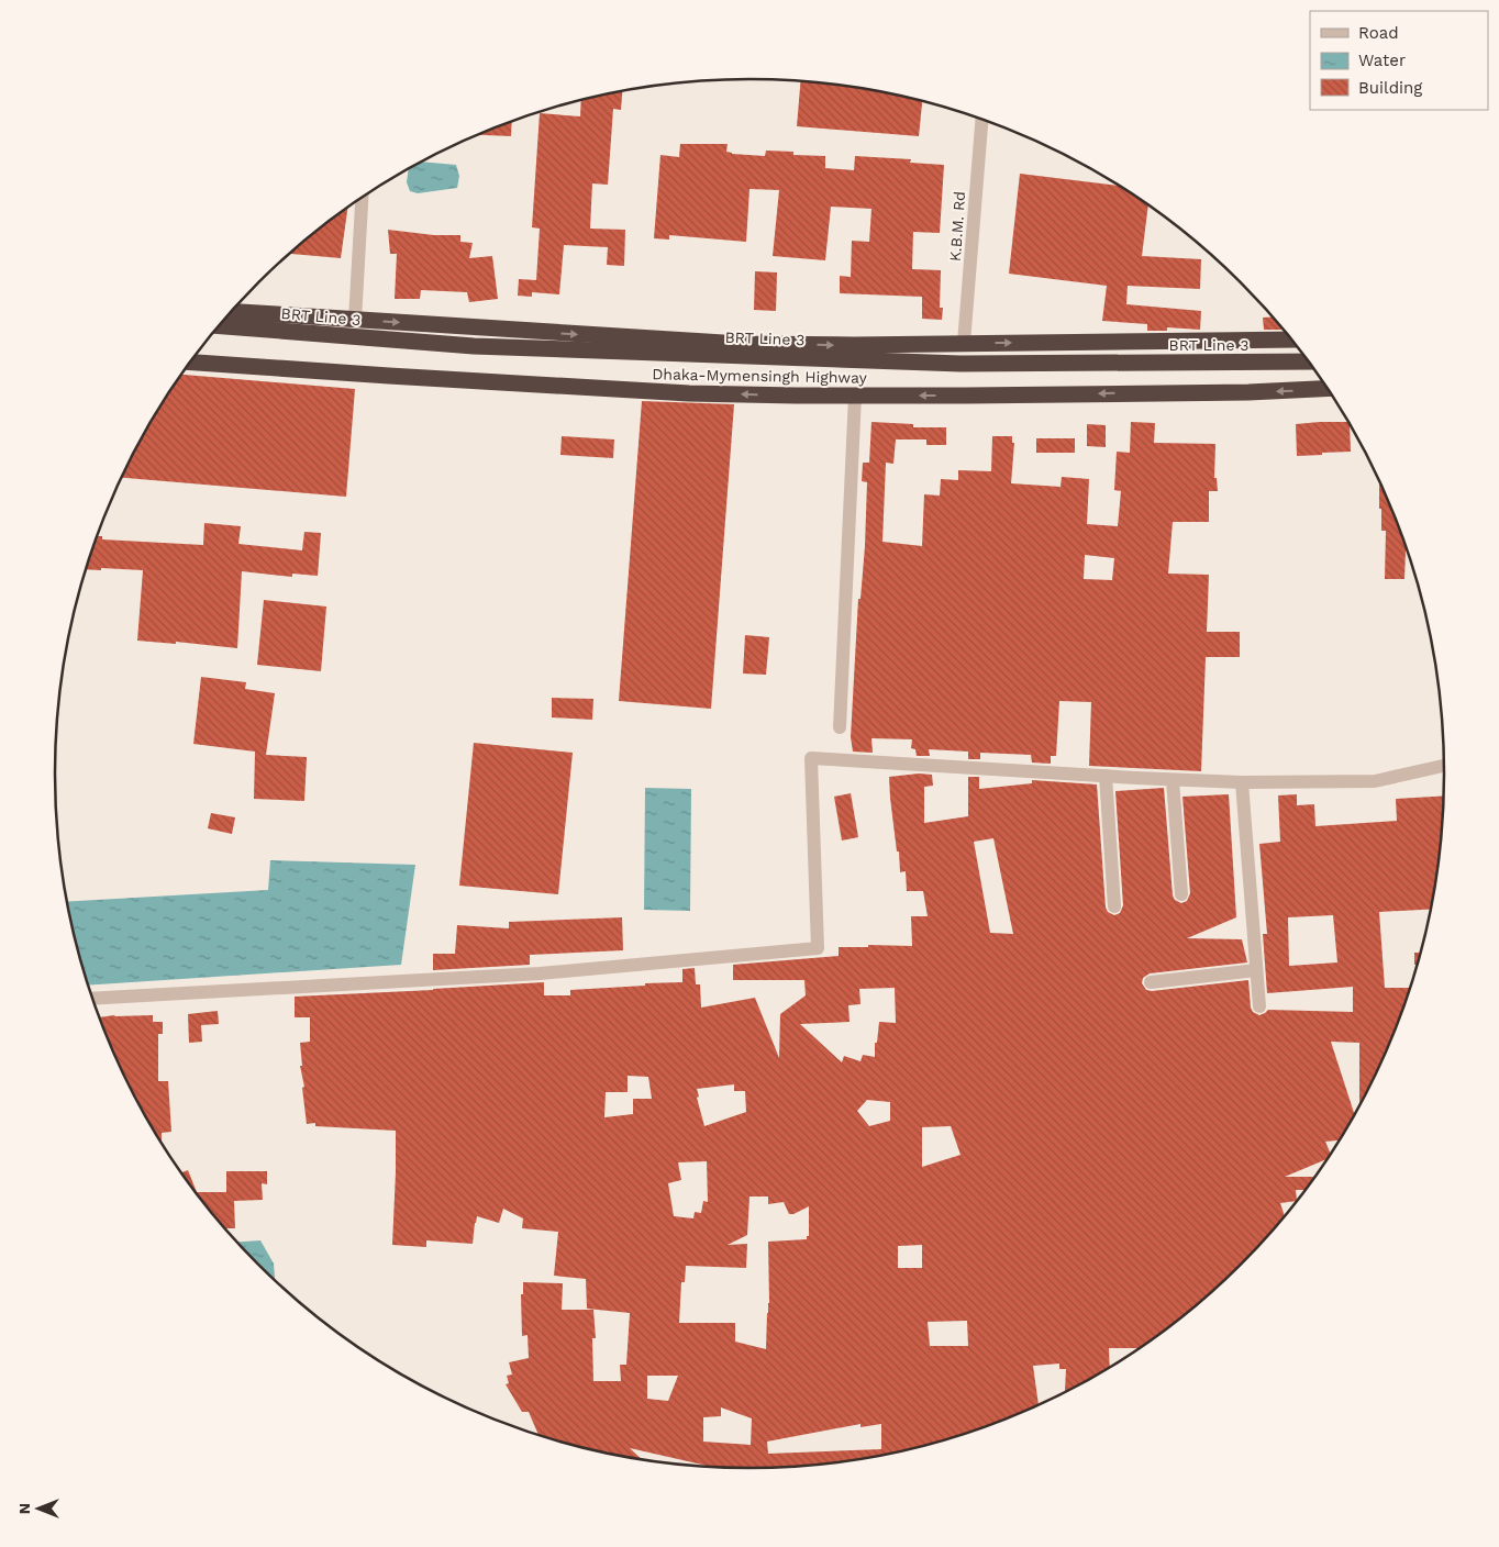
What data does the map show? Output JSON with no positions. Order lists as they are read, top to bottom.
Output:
{
  "streets": {
    "highway": ["BRT Line 3", "Dhaka-Mymensingh Highway"],
    "street": ["K.B.M. Rd"]
  },
  "crossings": [
    ["K.B.M. Rd", "Dhaka-Mymensingh Highway"]
  ],
  "legend": ["Road", "Water", "Building"],
  "north": "left"
}
